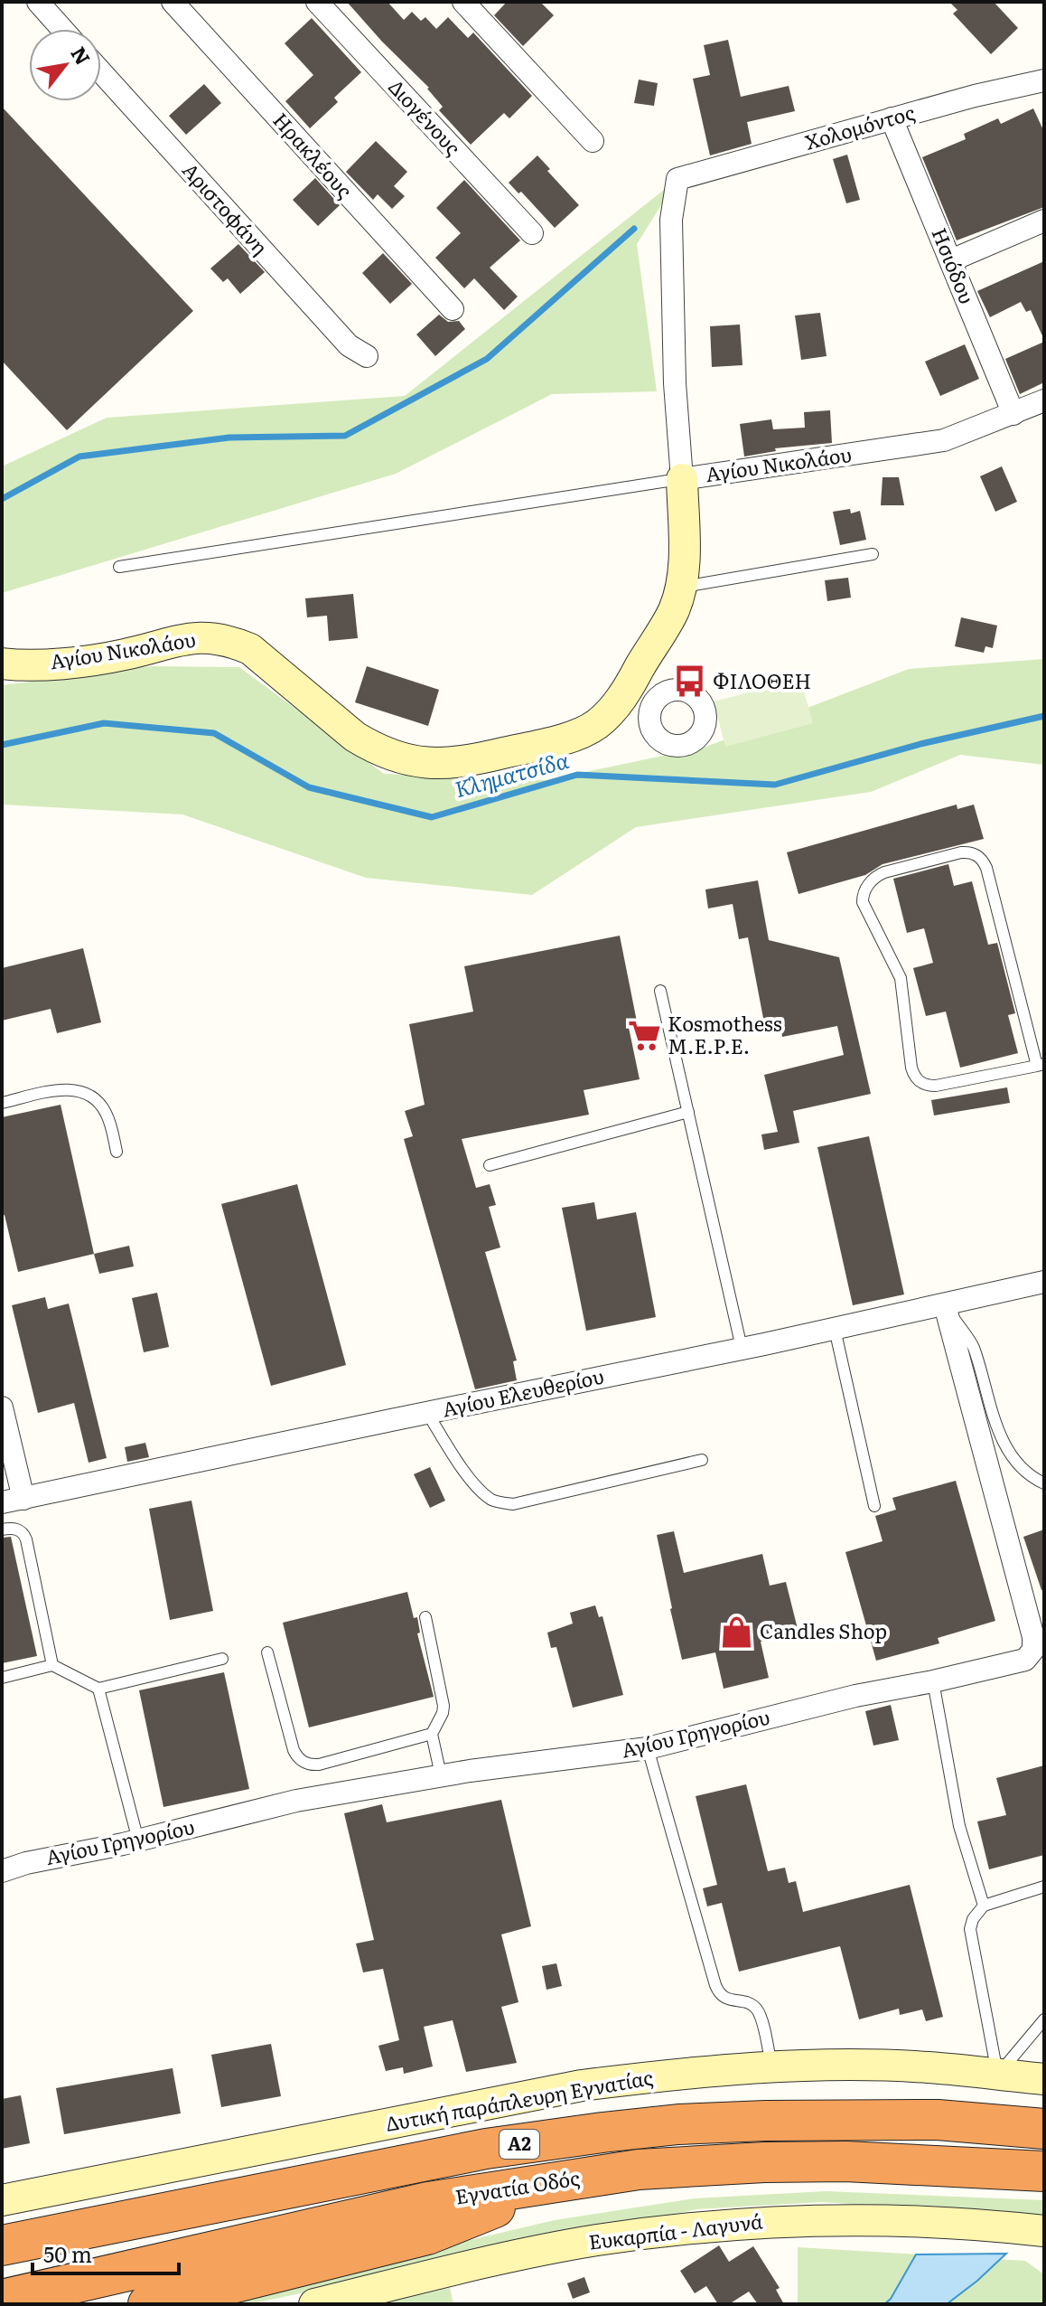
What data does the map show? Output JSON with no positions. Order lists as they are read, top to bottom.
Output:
{
  "streets": {
    "highway": ["Α2", "Εγνατία Οδός"],
    "street": [
      "Διογένους",
      "Χολομόντος",
      "Ηρακλέους",
      "Αριστοφάνη",
      "Ησιόδου",
      "Αγίου Νικολάου",
      "Αγίου Ελευθερίου",
      "Αγίου Γρηγορίου",
      "Δυτική παράπλευρη Εγνατίας",
      "Ευκαρπία - Λαγυνά"
    ]
  },
  "crossings": [
    ["Χολομόντος", "Ησιόδου"],
    ["Χολομόντος", "Αγίου Νικολάου"],
    ["Ησιόδου", "Αγίου Νικολάου"],
    ["Αγίου Ελευθερίου", "Αγίου Γρηγορίου"]
  ],
  "water": ["Κληματσίδα"],
  "places": {
    "bus stop": ["ΦΙΛΟΘΕΗ"],
    "supermarket": ["Kosmothess M.E.P.E."],
    "shop": ["Candles Shop"]
  },
  "scale_bar": "50 m",
  "north": "top right"
}
